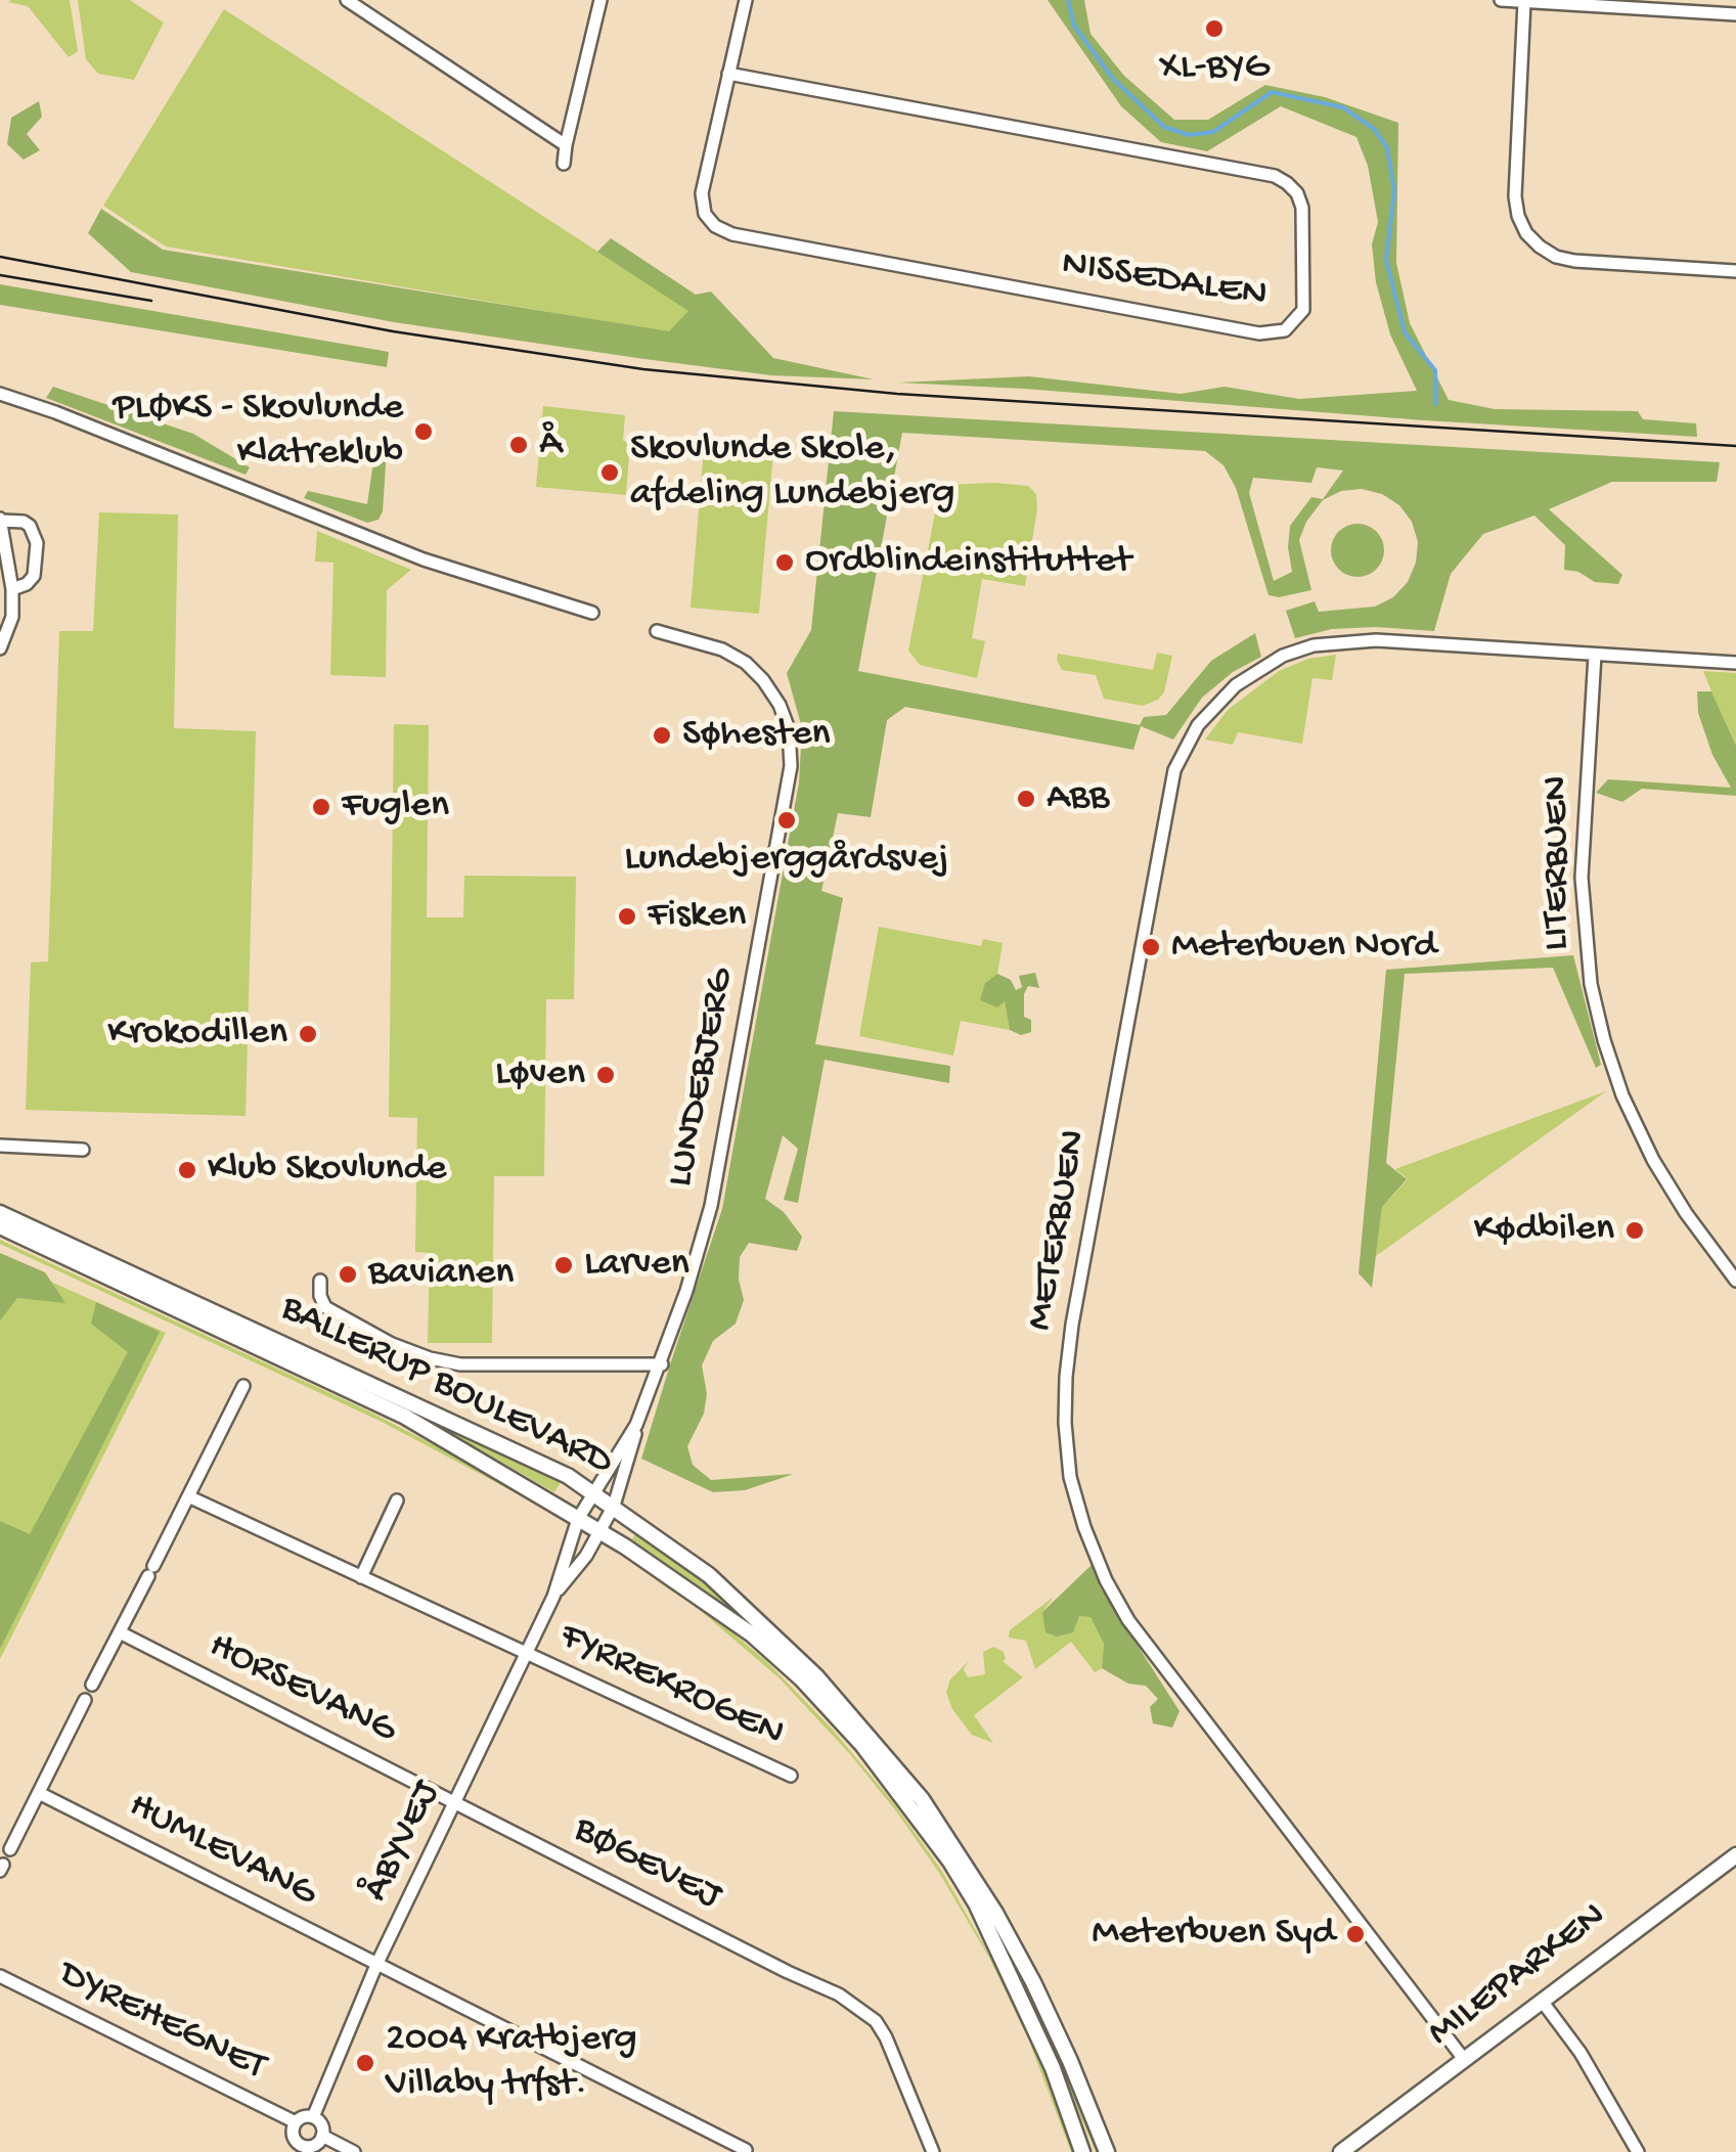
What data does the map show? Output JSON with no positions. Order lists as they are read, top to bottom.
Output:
{
  "streets": {
    "street": [
      "NISSEDALEN",
      "LITERBUEN",
      "LUNDEBJERG",
      "METERBUEN",
      "BALLERUP BOULEVARD",
      "FYRREKROGEN",
      "HORSEVANG",
      "ÅBYVEJ",
      "HUMLEVANG",
      "BØGEVEJ",
      "MILEPARKEN",
      "DYREHEGNET"
    ]
  },
  "crossings": [
    ["LITERBUEN", "METERBUEN"],
    ["LUNDEBJERG", "BALLERUP BOULEVARD"],
    ["LUNDEBJERG", "ÅBYVEJ"],
    ["METERBUEN", "MILEPARKEN"],
    ["BALLERUP BOULEVARD", "ÅBYVEJ"],
    ["FYRREKROGEN", "ÅBYVEJ"],
    ["HORSEVANG", "ÅBYVEJ"],
    ["HORSEVANG", "BØGEVEJ"],
    ["ÅBYVEJ", "HUMLEVANG"],
    ["ÅBYVEJ", "BØGEVEJ"],
    ["ÅBYVEJ", "DYREHEGNET"]
  ],
  "places": [
    "XL-BYG",
    "PLØKS - Skovlunde Klatreklub",
    "Å",
    "Skovlunde Skole, afdeling Lundebjerg",
    "Ordblindeinstituttet",
    "Søhesten",
    "ABB",
    "Fuglen",
    "Lundebjerggårdsvej",
    "Fisken",
    "Meterbuen Nord",
    "Krokodillen",
    "Løven",
    "Klub Skovlunde",
    "Kødbilen",
    "Larven",
    "Bavianen",
    "Meterbuen Syd",
    "2004 Kratbjerg Villaby trfst."
  ]
}
